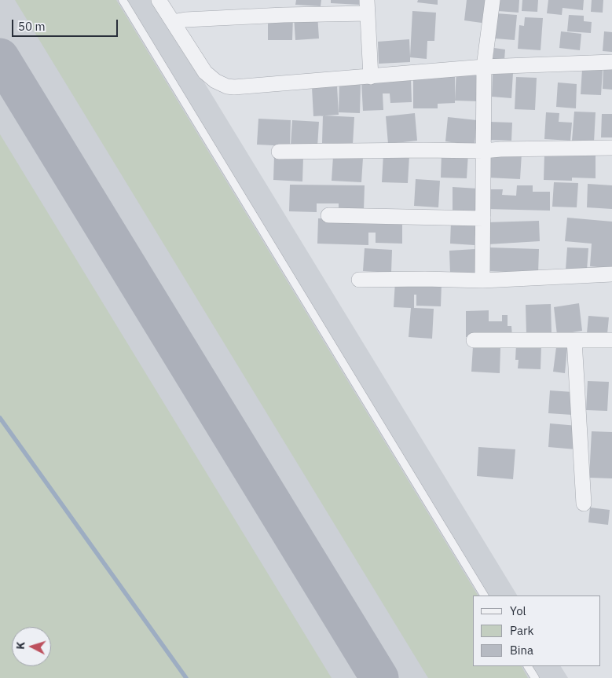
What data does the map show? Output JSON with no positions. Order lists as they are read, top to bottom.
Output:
{
  "legend": ["Yol", "Park", "Bina"],
  "scale_bar": "50 m",
  "north": "left"
}
